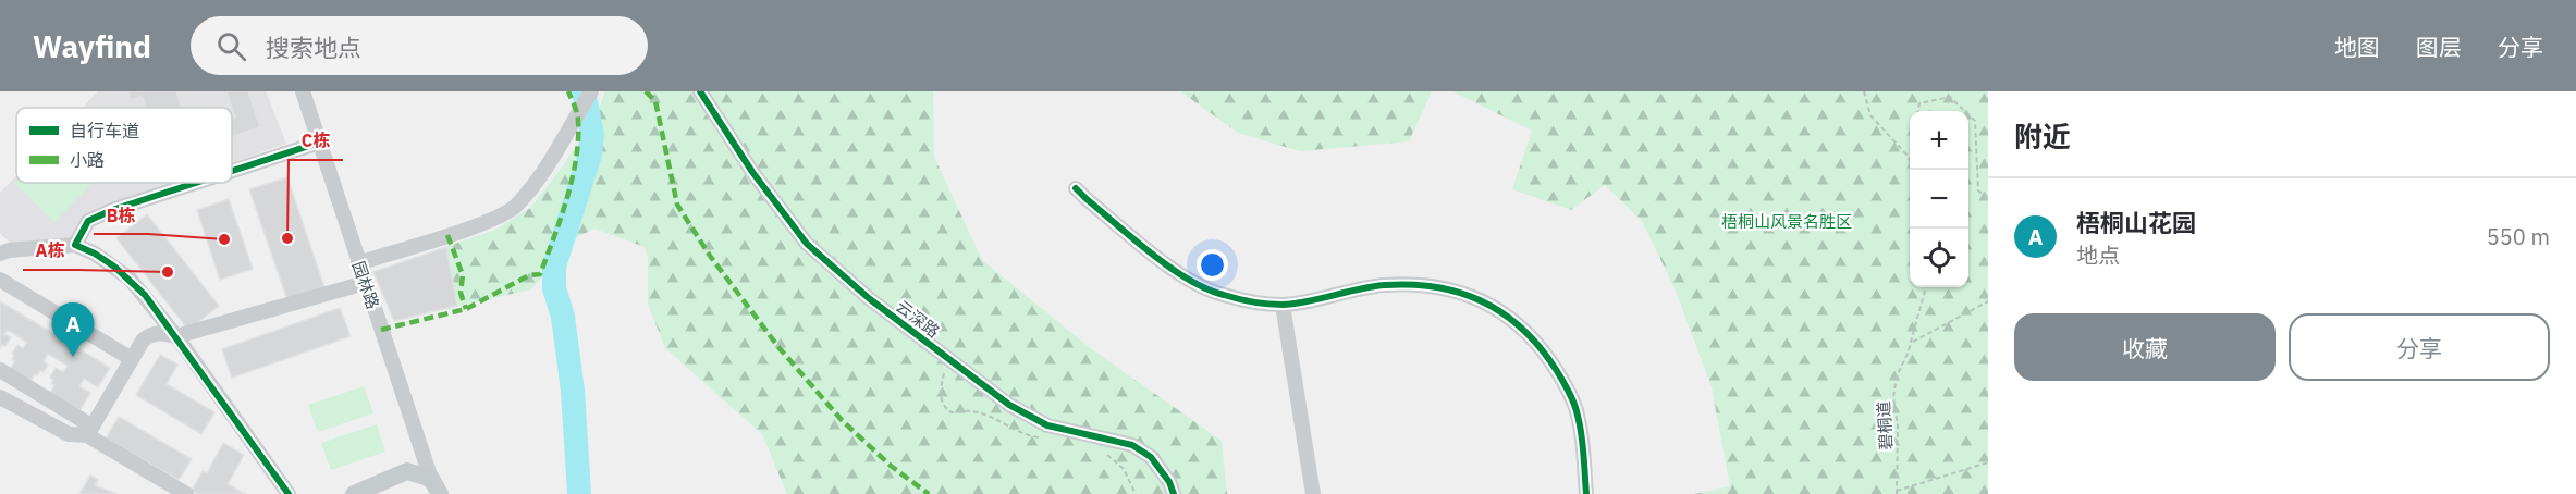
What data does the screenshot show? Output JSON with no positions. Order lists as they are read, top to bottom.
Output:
{
  "streets": {
    "street": ["园林路", "云深路"],
    "path": ["碧桐道"]
  },
  "parks": ["梧桐山风景名胜区"],
  "places": ["C栋", "B栋", "A栋"],
  "legend": ["自行车道", "小路"],
  "page": {
    "header": "Wayfind",
    "search": "搜索地点",
    "nav": ["地图", "图层", "分享"],
    "heading": "附近",
    "map_buttons": ["+", "−"],
    "list": [
      {
        "mark": "A",
        "name": "梧桐山花园",
        "note": "地点",
        "value": "550 m"
      }
    ],
    "buttons": ["收藏", "分享"],
    "pins": "A"
  }
}
